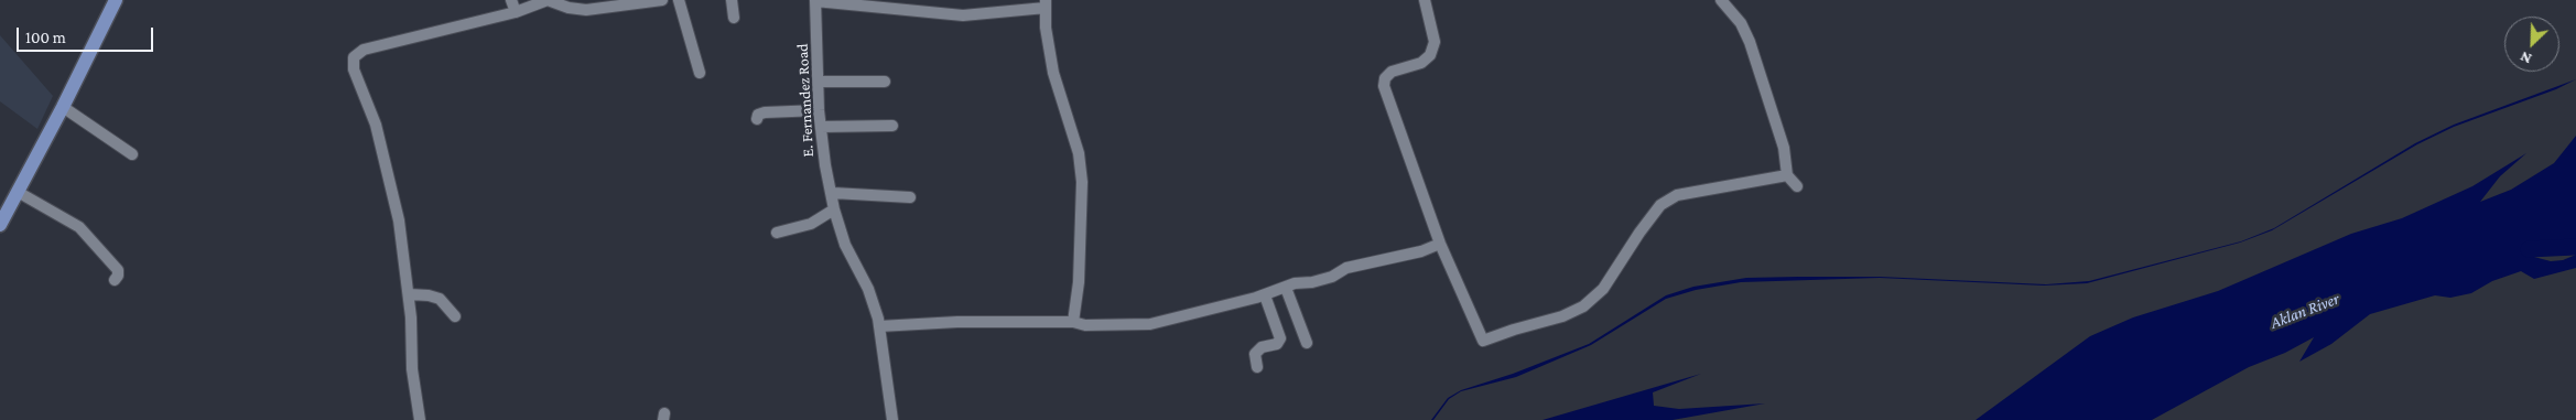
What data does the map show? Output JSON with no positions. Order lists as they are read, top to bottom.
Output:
{
  "streets": {
    "street": ["E. Fernandez Road"]
  },
  "water": ["Aklan River"],
  "scale_bar": "100 m",
  "north": "bottom left"
}
